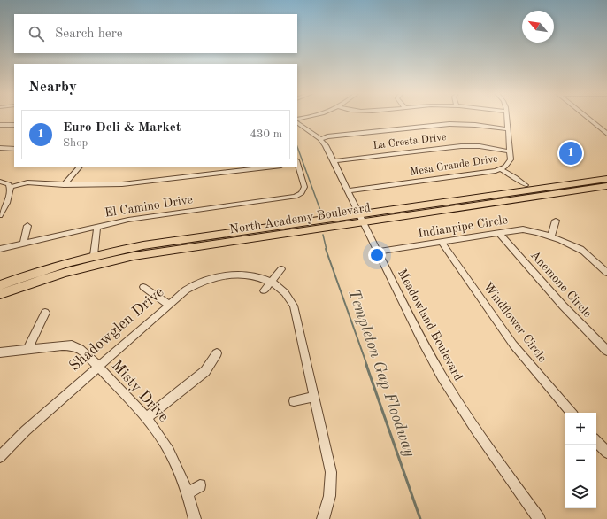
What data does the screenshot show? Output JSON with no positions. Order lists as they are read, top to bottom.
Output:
{
  "streets": {
    "highway": ["North Academy Boulevard"],
    "street": [
      "La Cresta Drive",
      "Mesa Grande Drive",
      "El Camino Drive",
      "Indianpipe Circle",
      "Anemone Circle",
      "Windflower Circle",
      "Meadowland Boulevard",
      "Shadowglen Drive",
      "Misty Drive"
    ]
  },
  "crossings": [
    ["La Cresta Drive", "Mesa Grande Drive"],
    ["La Cresta Drive", "Meadowland Boulevard"],
    ["Mesa Grande Drive", "Meadowland Boulevard"],
    ["North Academy Boulevard", "Meadowland Boulevard"],
    ["Indianpipe Circle", "Anemone Circle"],
    ["Indianpipe Circle", "Windflower Circle"],
    ["Indianpipe Circle", "Meadowland Boulevard"],
    ["Shadowglen Drive", "Misty Drive"]
  ],
  "water": ["Templeton Gap Floodway"],
  "north": "top left",
  "page": {
    "search": "Search here",
    "heading": "Nearby",
    "list": [
      {
        "mark": "1",
        "name": "Euro Deli & Market",
        "note": "Shop",
        "value": "430 m"
      }
    ],
    "pins": "1",
    "map_buttons": ["+", "−"]
  }
}
